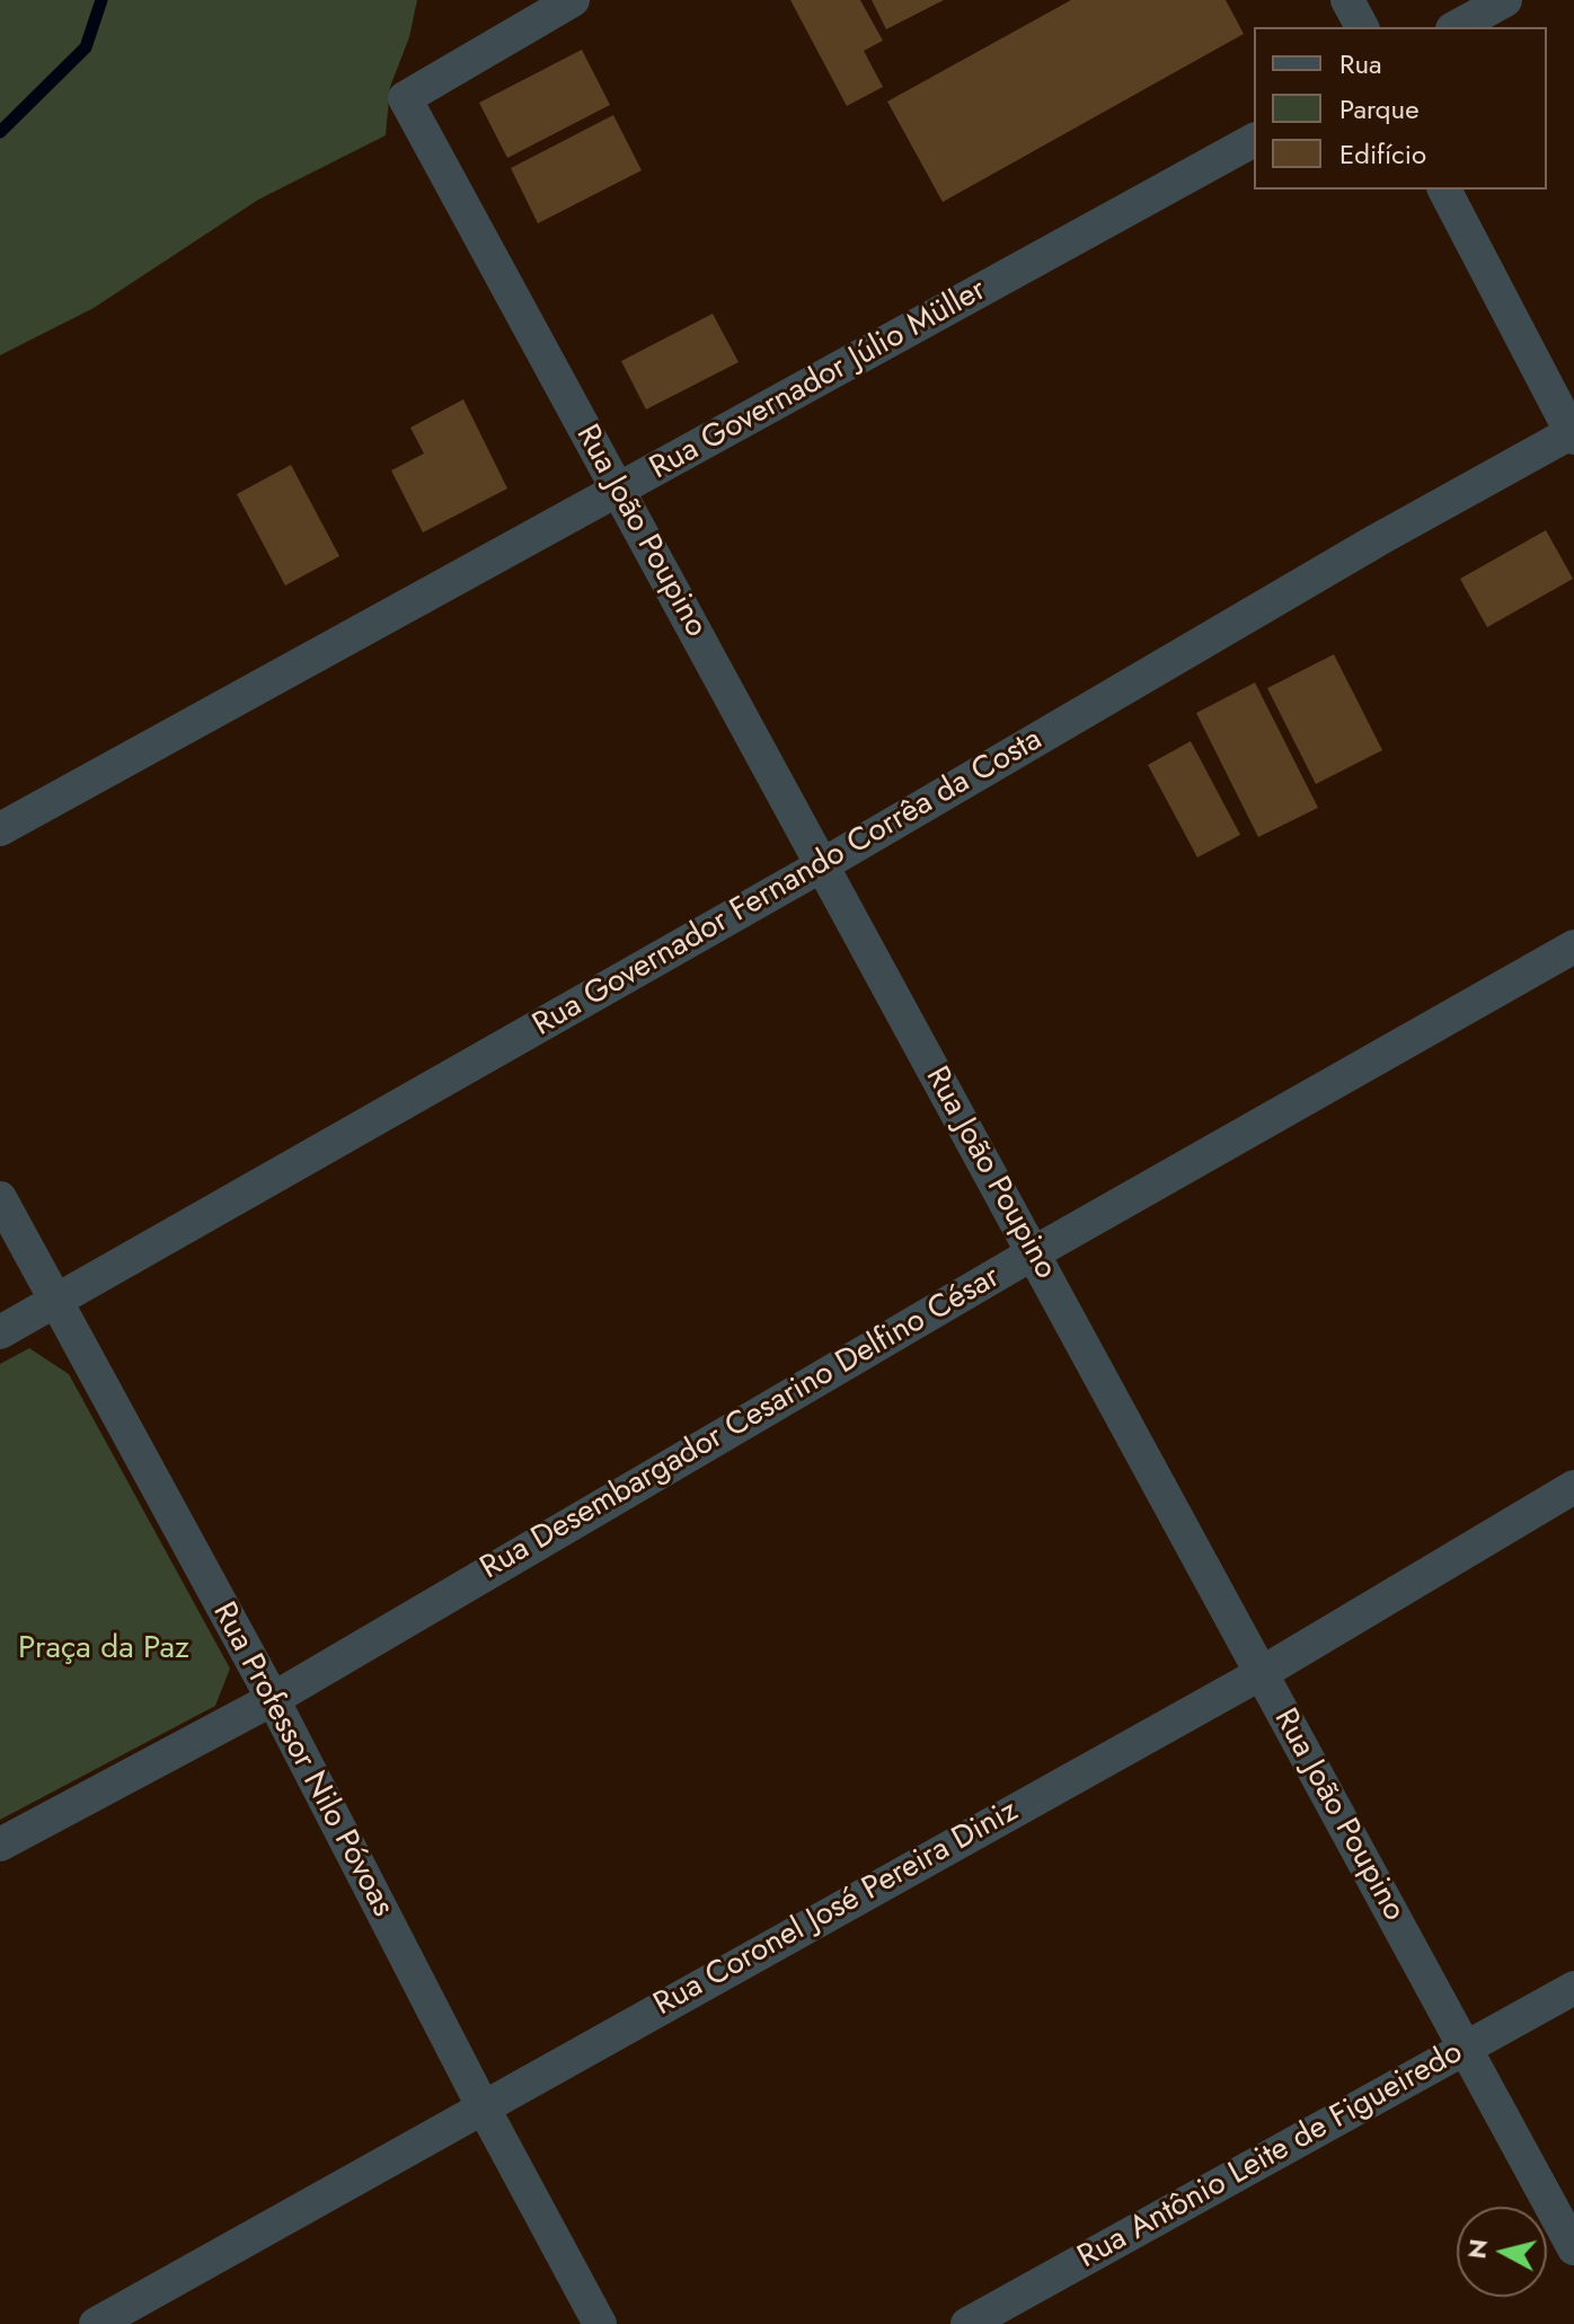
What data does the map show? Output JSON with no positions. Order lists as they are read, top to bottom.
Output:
{
  "streets": {
    "street": [
      "Rua Governador Júlio Müller",
      "Rua João Poupino",
      "Rua Governador Fernando Corrêa da Costa",
      "Rua Desembargador Cesarino Delfino César",
      "Rua Professor Nilo Póvoas",
      "Rua Coronel José Pereira Diniz",
      "Rua Antônio Leite de Figueiredo"
    ]
  },
  "crossings": [
    ["Rua Governador Júlio Müller", "Rua João Poupino"],
    ["Rua João Poupino", "Rua Governador Fernando Corrêa da Costa"],
    ["Rua João Poupino", "Rua Desembargador Cesarino Delfino César"],
    ["Rua João Poupino", "Rua Coronel José Pereira Diniz"],
    ["Rua João Poupino", "Rua Antônio Leite de Figueiredo"],
    ["Rua Governador Fernando Corrêa da Costa", "Rua Professor Nilo Póvoas"],
    ["Rua Desembargador Cesarino Delfino César", "Rua Professor Nilo Póvoas"],
    ["Rua Professor Nilo Póvoas", "Rua Coronel José Pereira Diniz"]
  ],
  "parks": ["Praça da Paz"],
  "legend": ["Rua", "Parque", "Edifício"],
  "north": "left"
}
